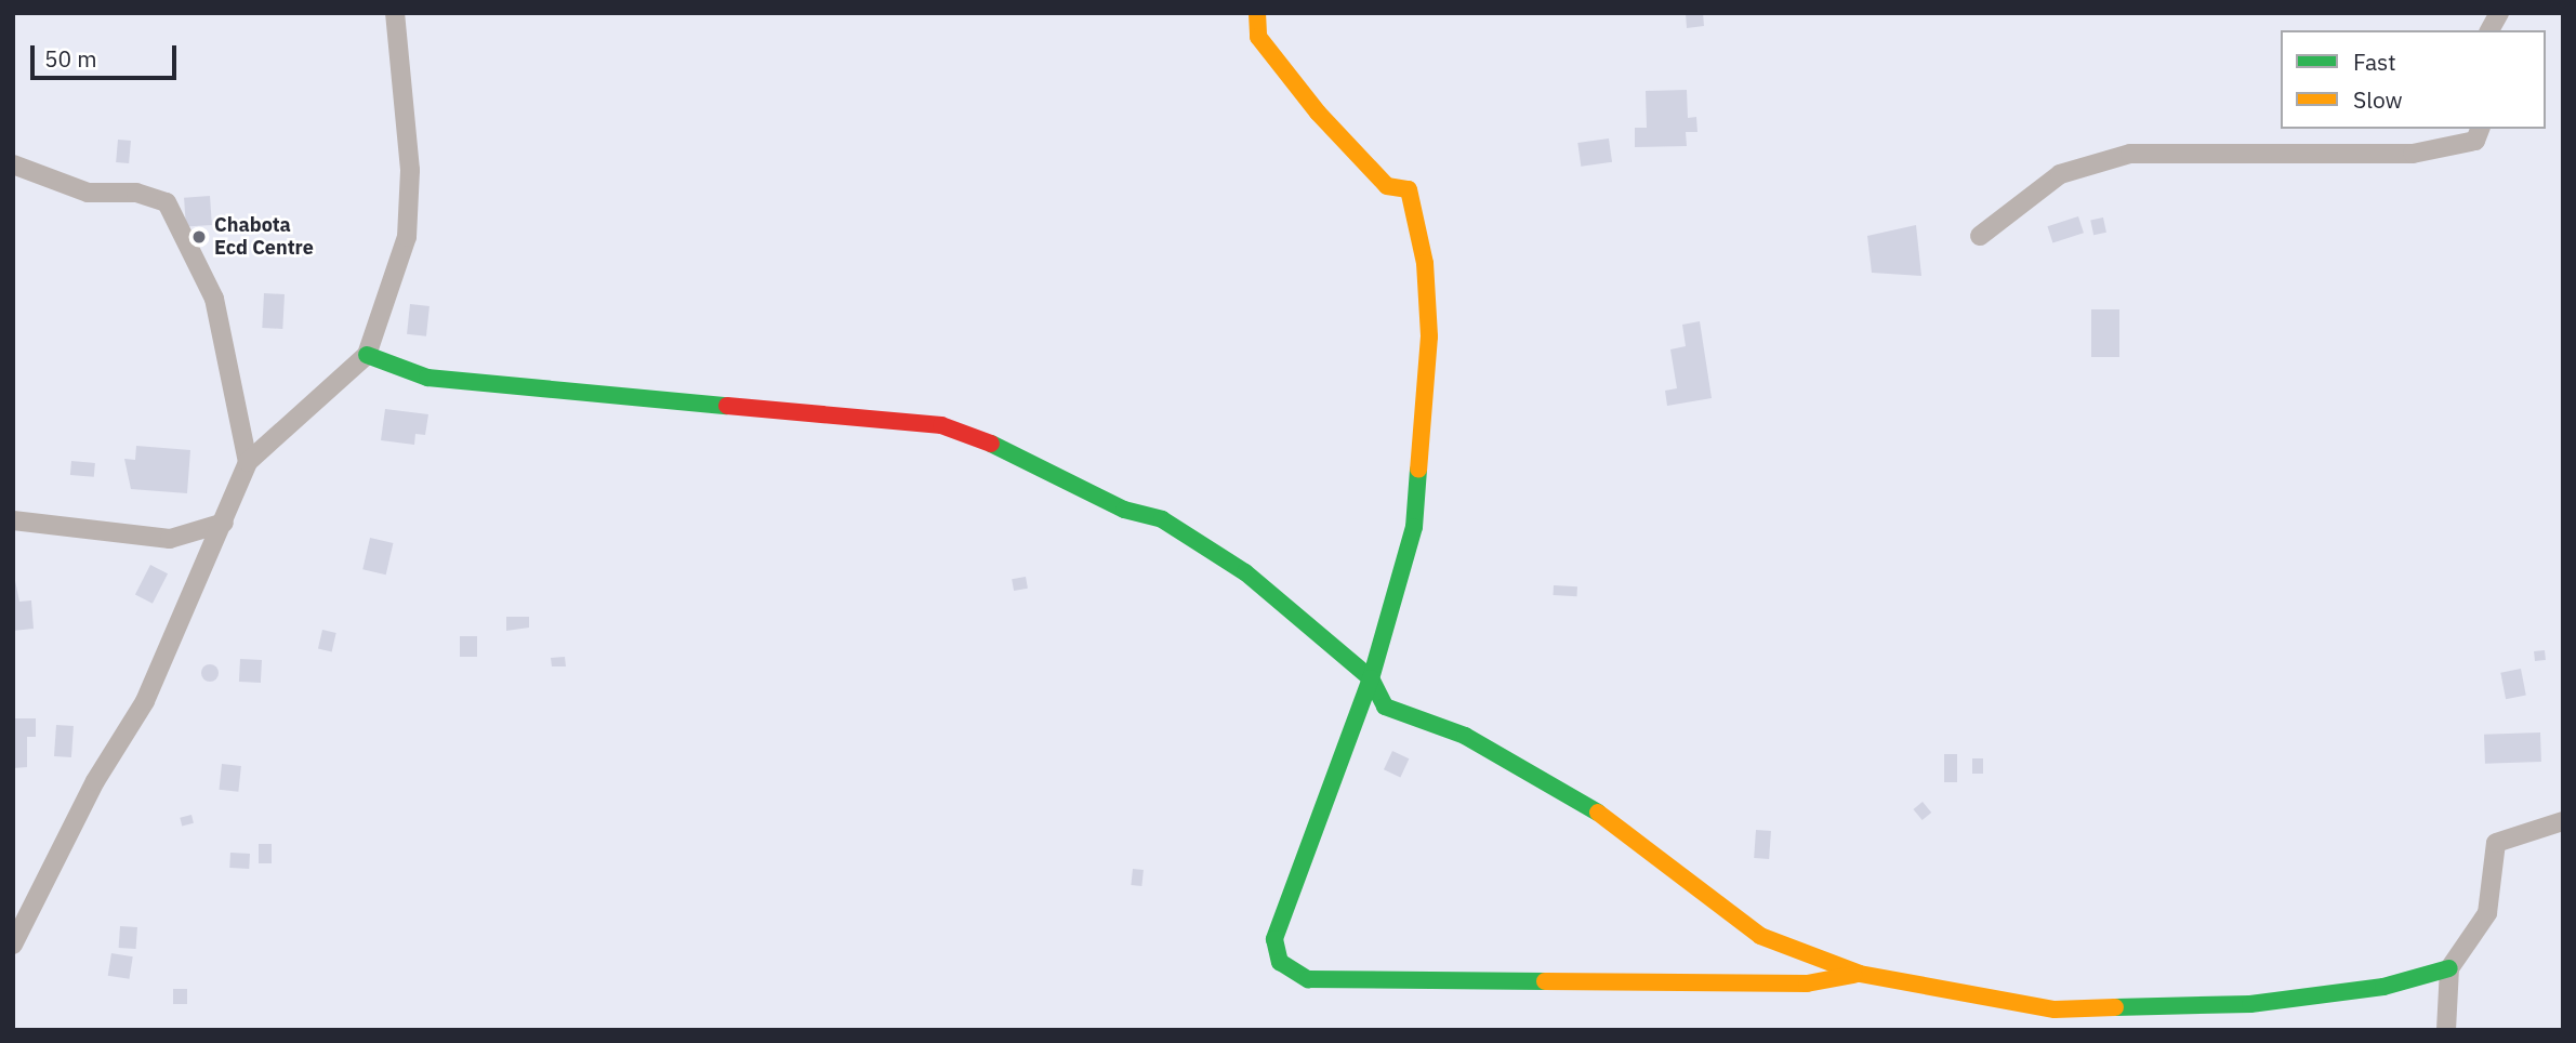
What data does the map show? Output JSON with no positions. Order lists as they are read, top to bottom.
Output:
{
  "places": ["Chabota Ecd Centre"],
  "legend": ["Fast", "Slow"],
  "scale_bar": "50 m"
}
